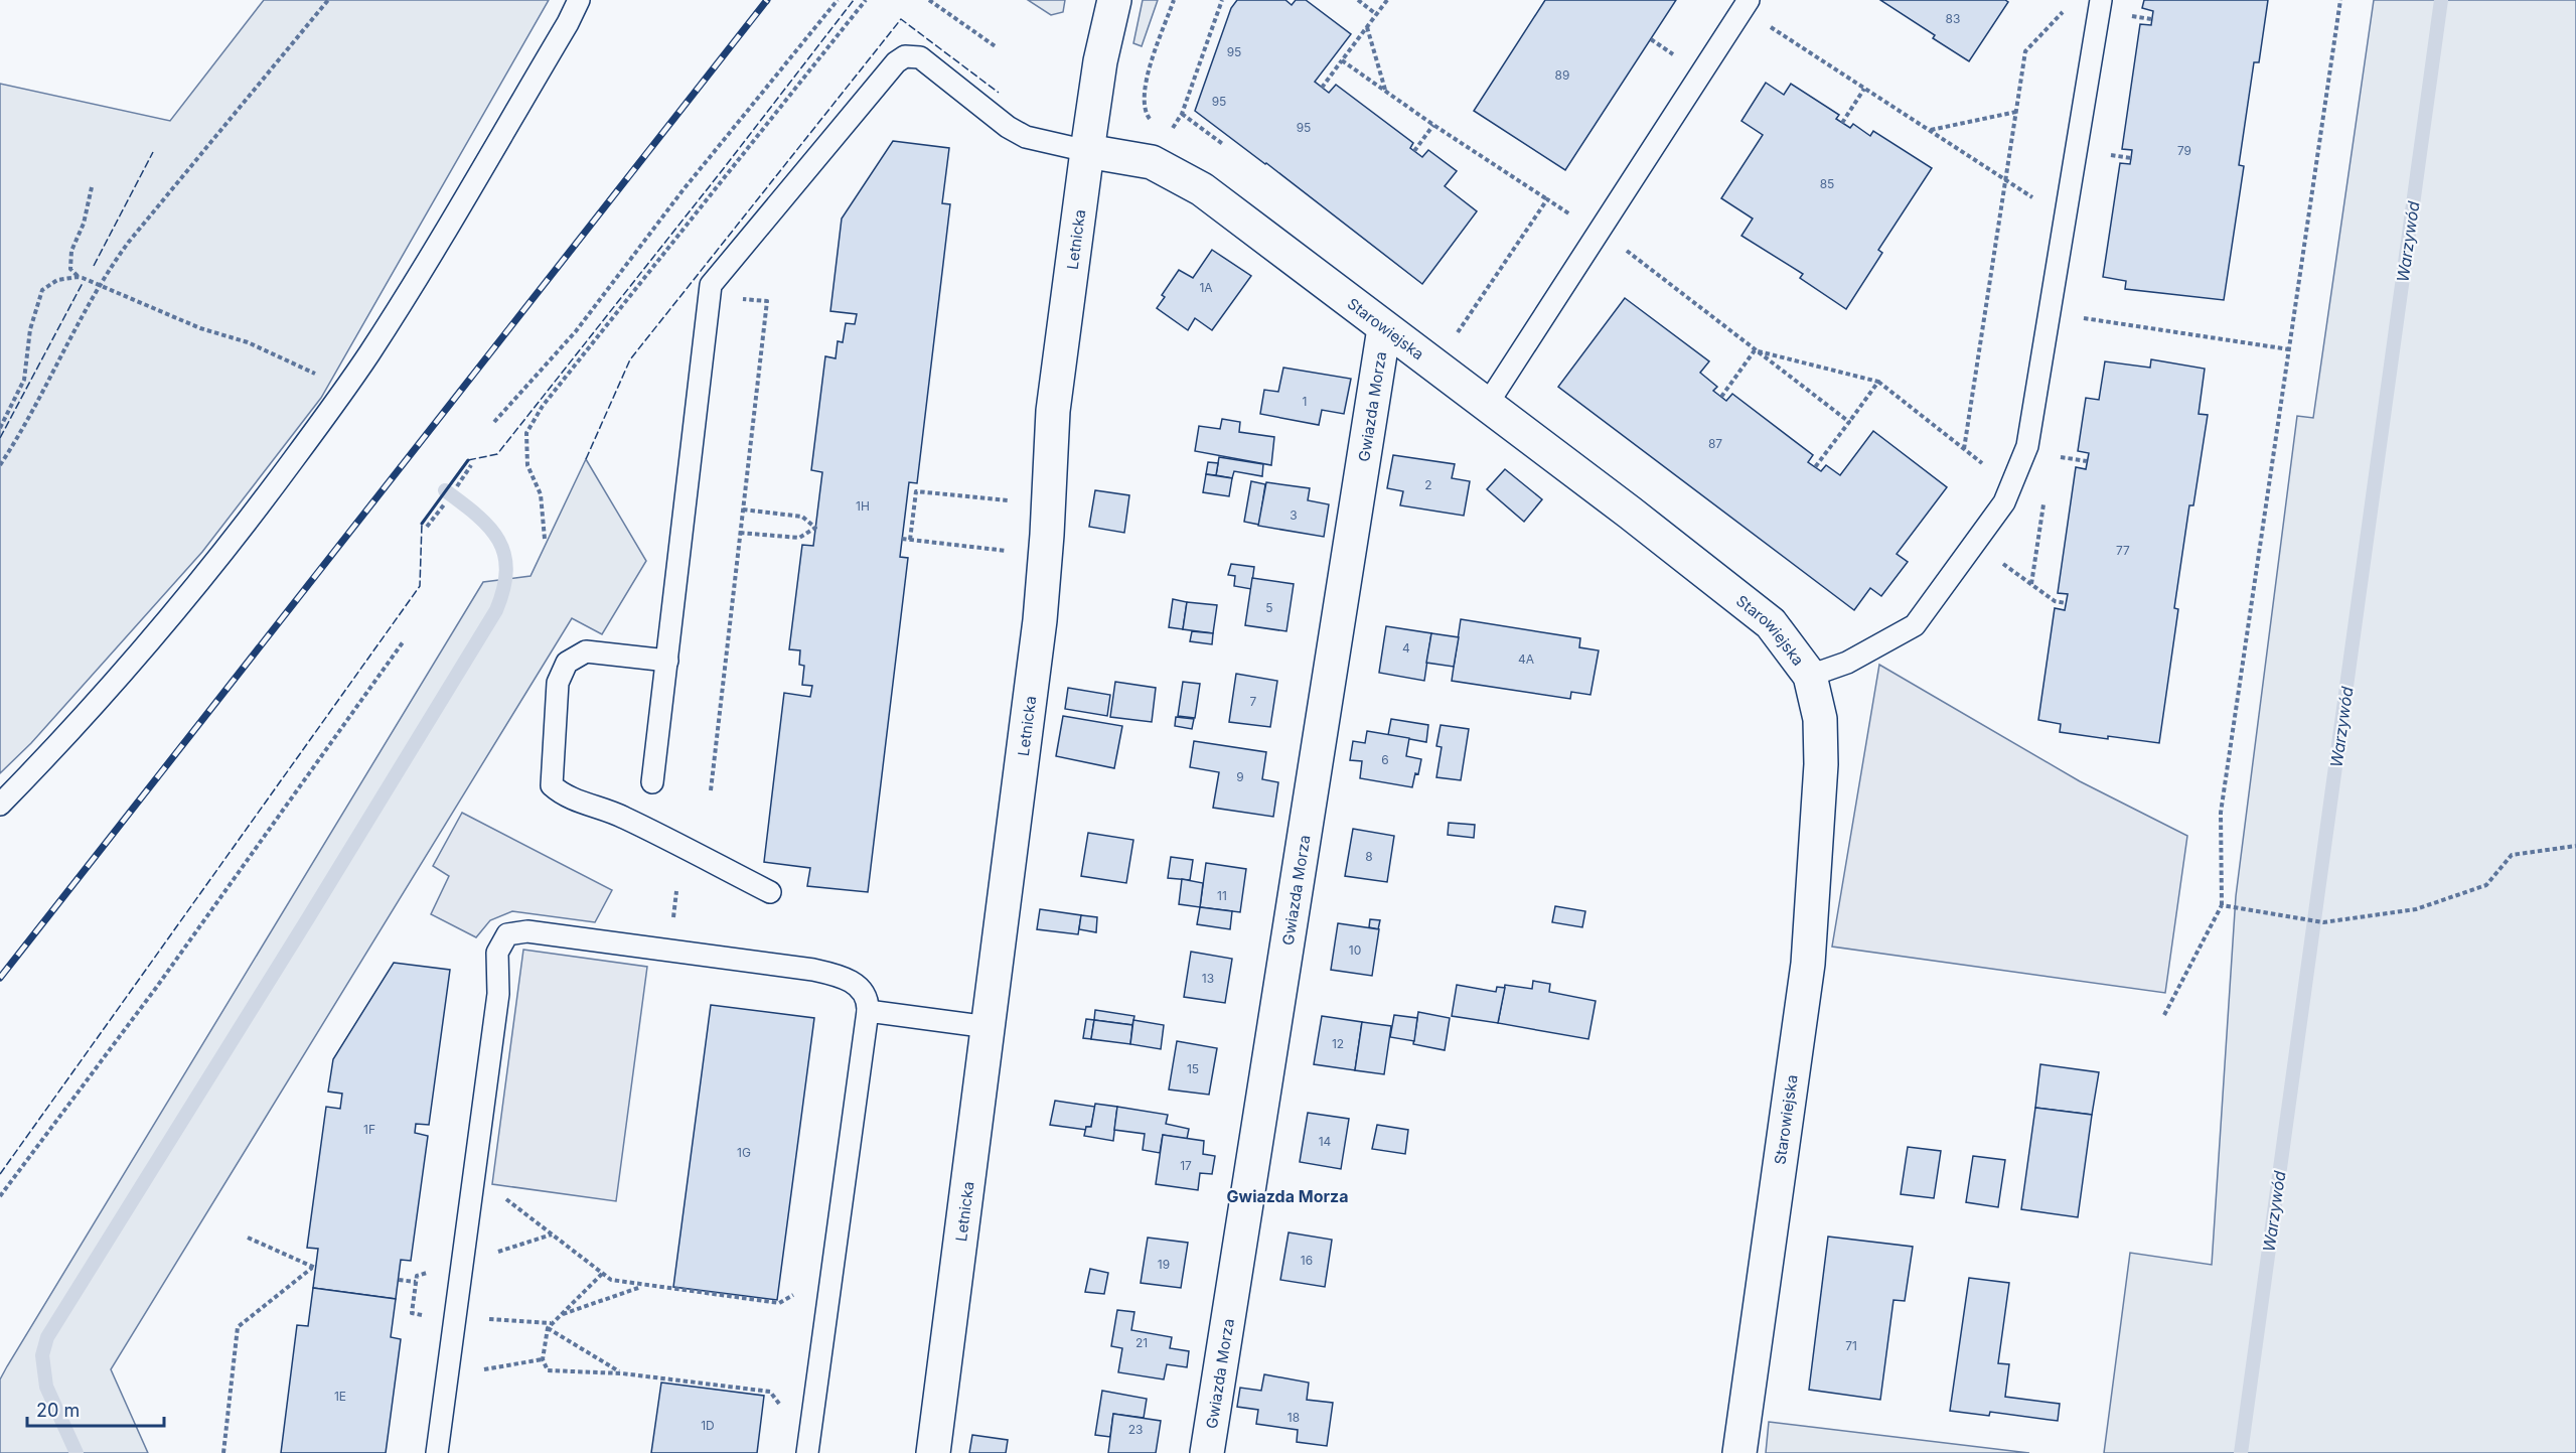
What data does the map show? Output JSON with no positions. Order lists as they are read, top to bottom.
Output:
{
  "streets": {
    "street": ["Letnicka", "Starowiejska", "Gwiazda Morza"]
  },
  "crossings": [
    ["Letnicka", "Starowiejska"],
    ["Starowiejska", "Gwiazda Morza"]
  ],
  "districts": ["Gwiazda Morza"],
  "water": ["Warzywód"],
  "house_numbers": [
    "83",
    "95",
    "89",
    "95",
    "95",
    "79",
    "85",
    "1A",
    "1",
    "87",
    "2",
    "1H",
    "3",
    "77",
    "5",
    "4",
    "4A",
    "7",
    "6",
    "9",
    "8",
    "11",
    "10",
    "13",
    "12",
    "15",
    "1F",
    "14",
    "1G",
    "17",
    "16",
    "19",
    "21",
    "71",
    "1E",
    "18",
    "1D",
    "23"
  ],
  "scale_bar": "20 m"
}
